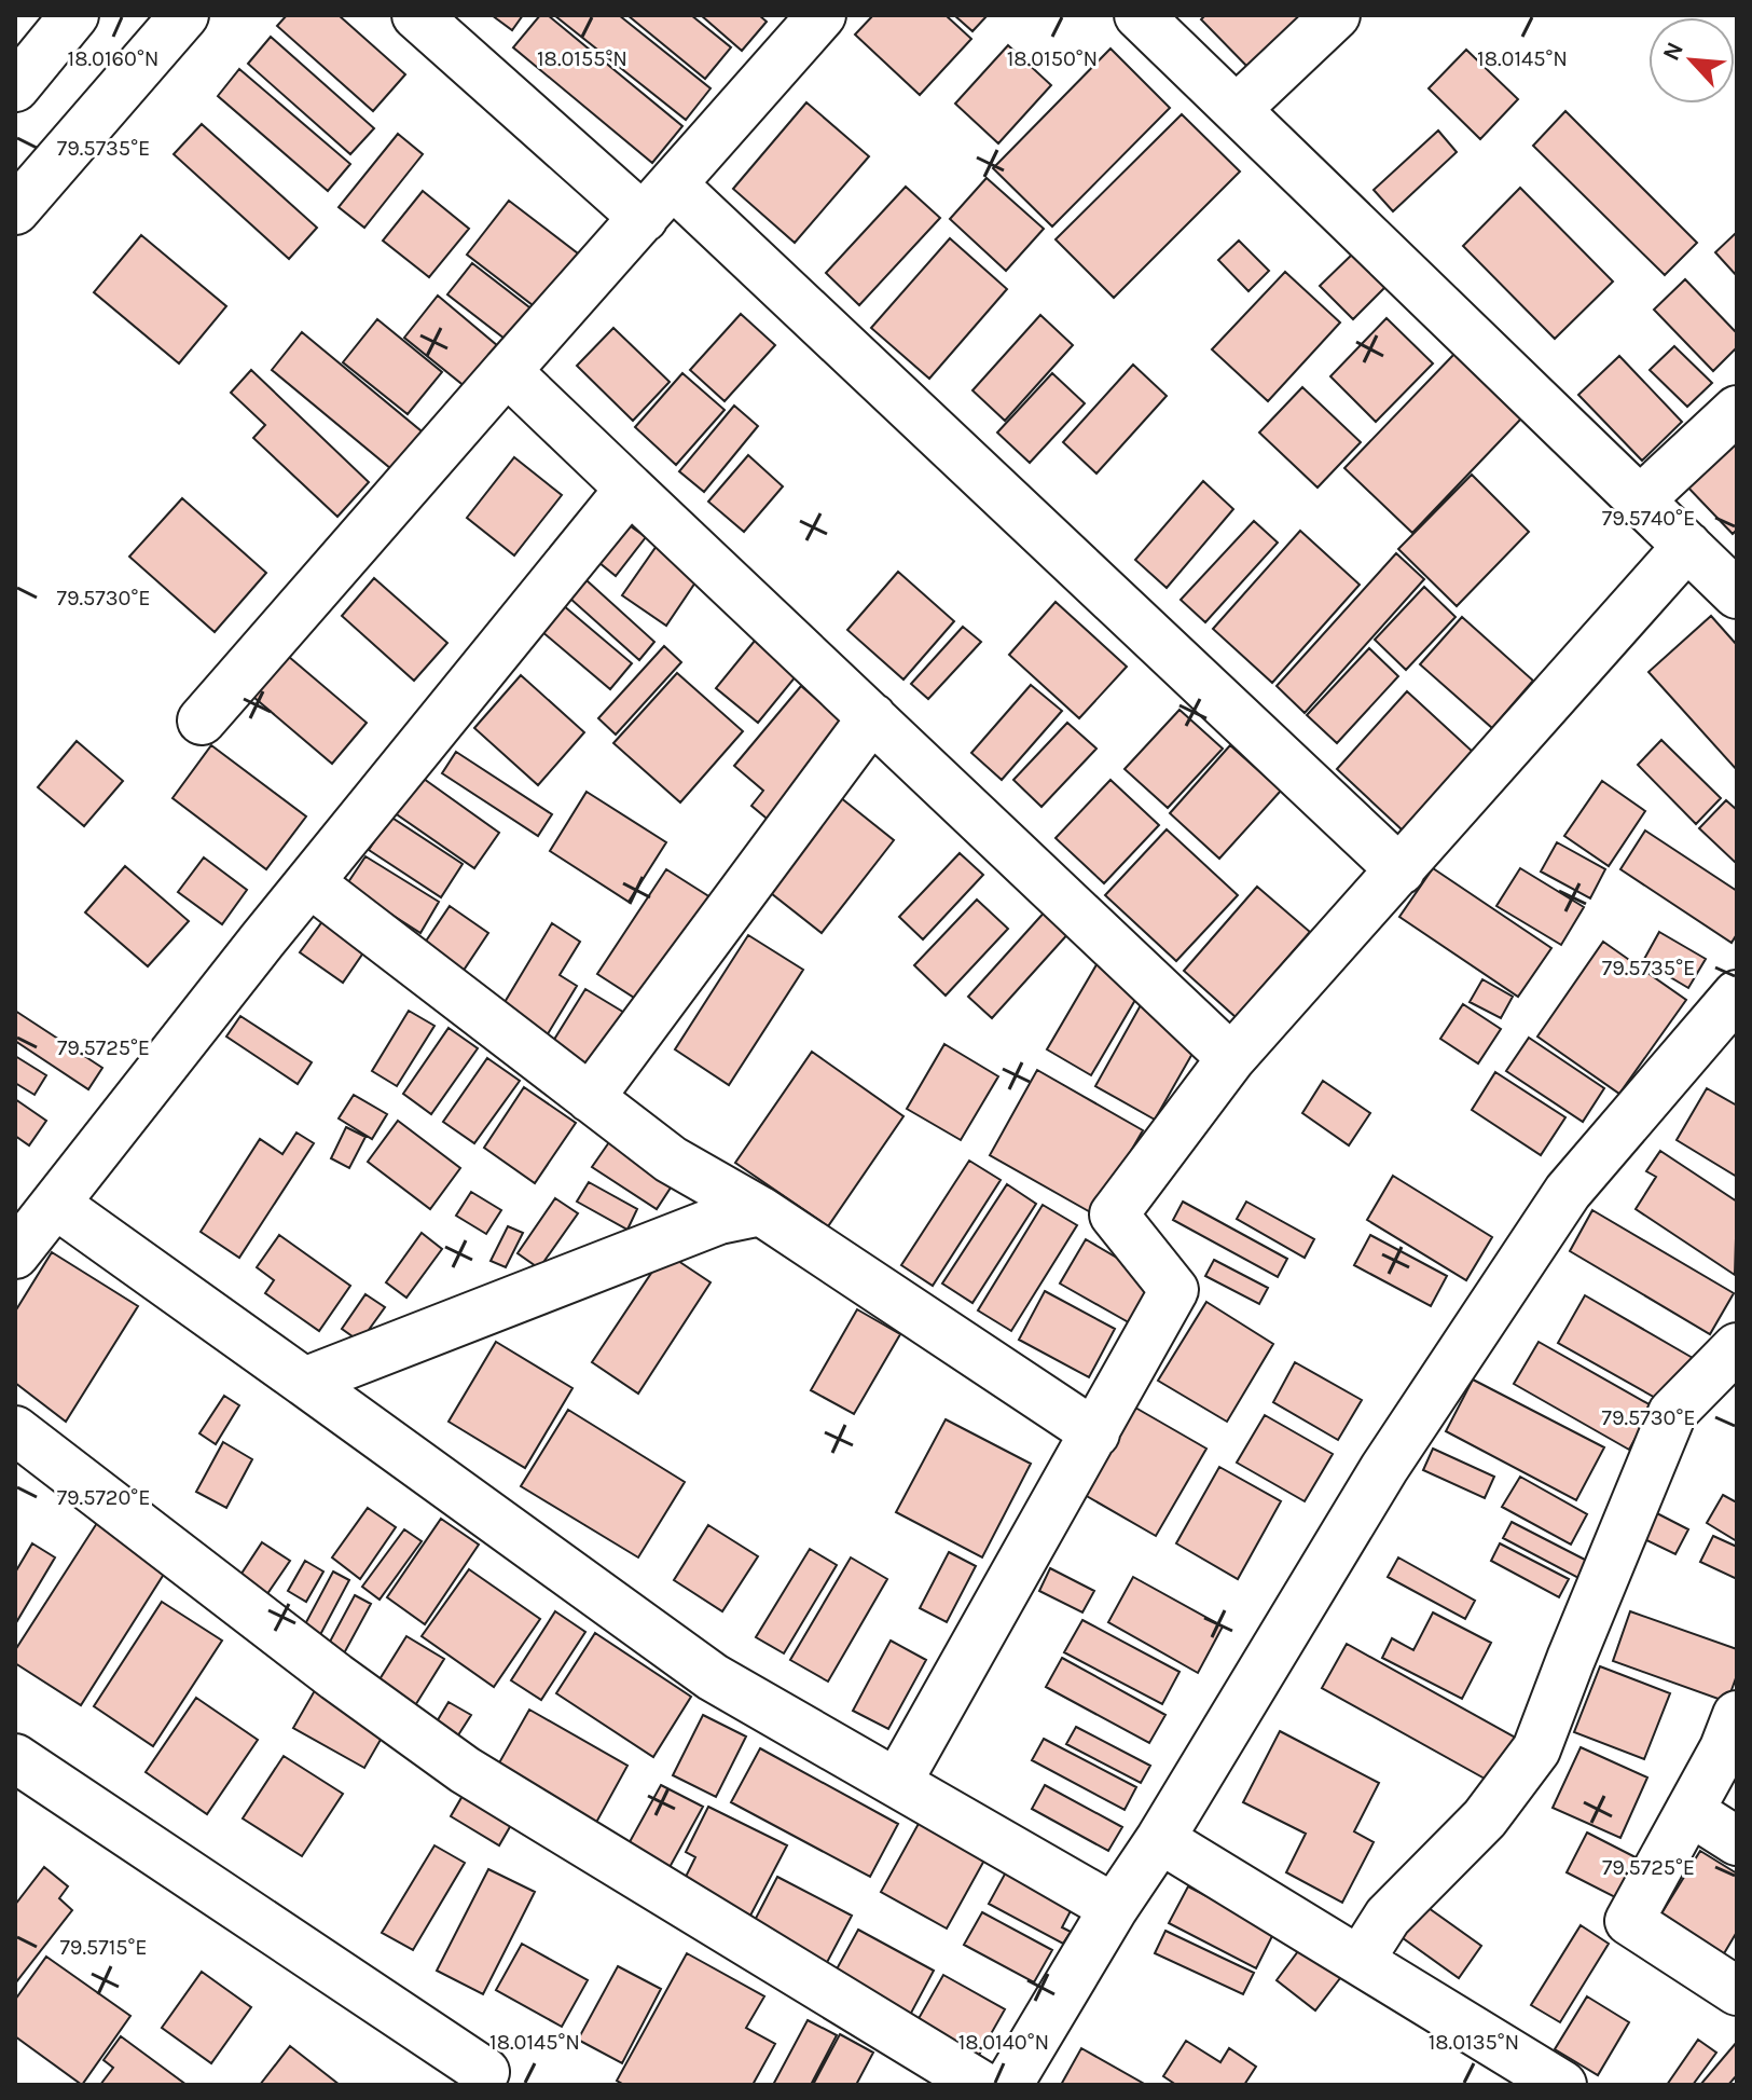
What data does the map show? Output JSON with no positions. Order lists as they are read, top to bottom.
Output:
{
  "north": "top left",
  "coordinates": [
    "18.0160°N",
    "18.0155°N",
    "18.0150°N",
    "18.0145°N",
    "79.5735°E",
    "79.5740°E",
    "79.5730°E",
    "79.5725°E",
    "79.5720°E",
    "79.5715°E",
    "18.0140°N",
    "18.0135°N"
  ]
}
